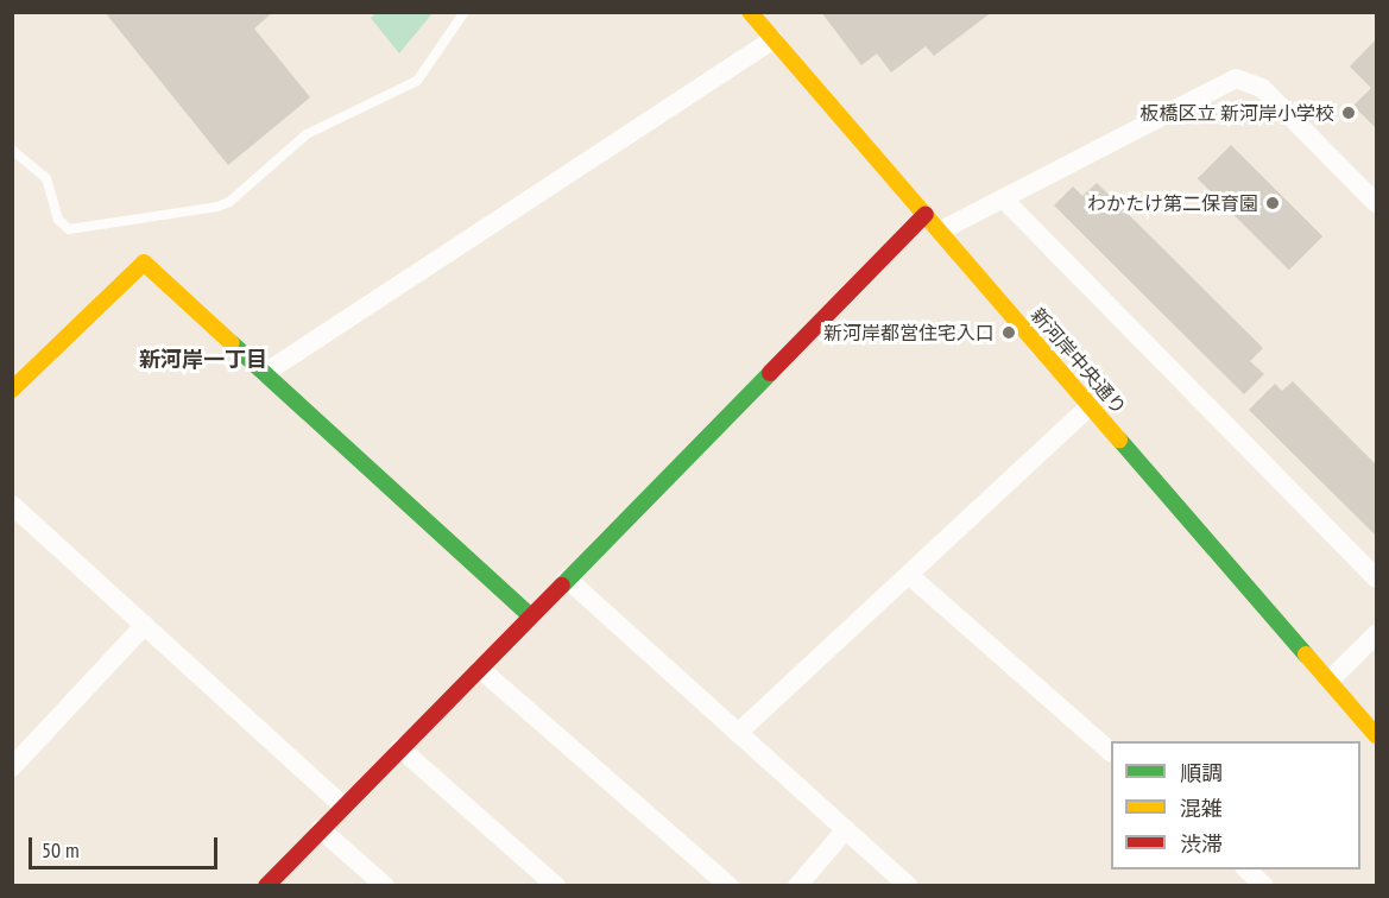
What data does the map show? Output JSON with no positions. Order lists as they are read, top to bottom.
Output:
{
  "streets": {
    "street": ["新河岸中央通り"]
  },
  "districts": ["新河岸一丁目"],
  "places": ["板橋区立 新河岸小学校", "わかたけ第二保育園", "新河岸都営住宅入口"],
  "legend": ["順調", "混雑", "渋滞"],
  "scale_bar": "50 m"
}
